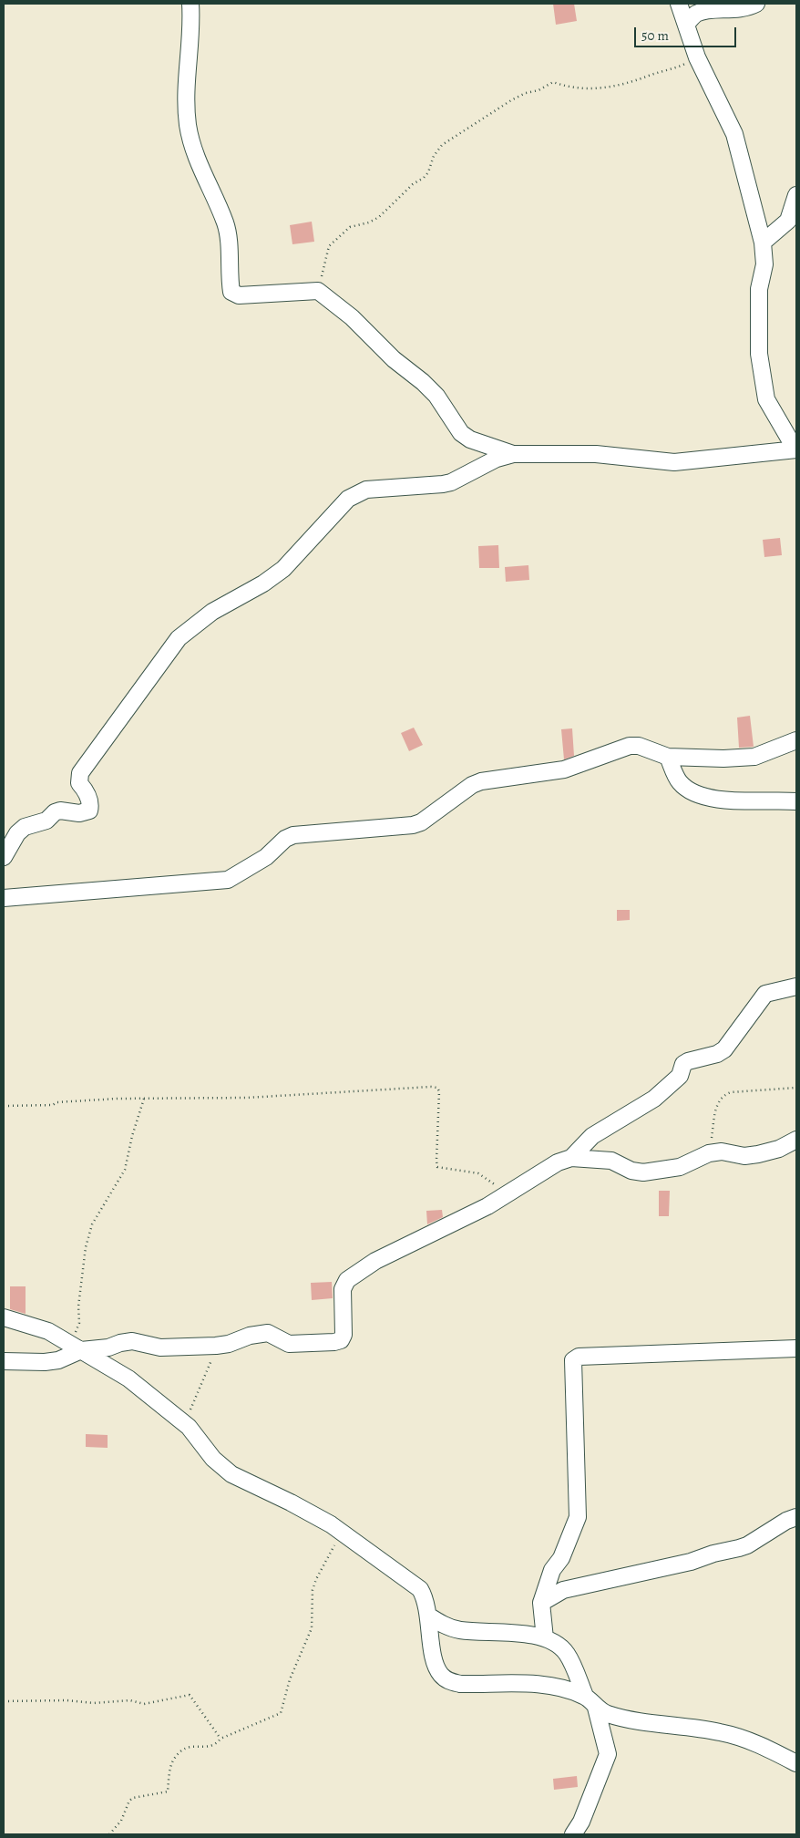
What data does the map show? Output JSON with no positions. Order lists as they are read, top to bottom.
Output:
{
  "scale_bar": "50 m"
}
